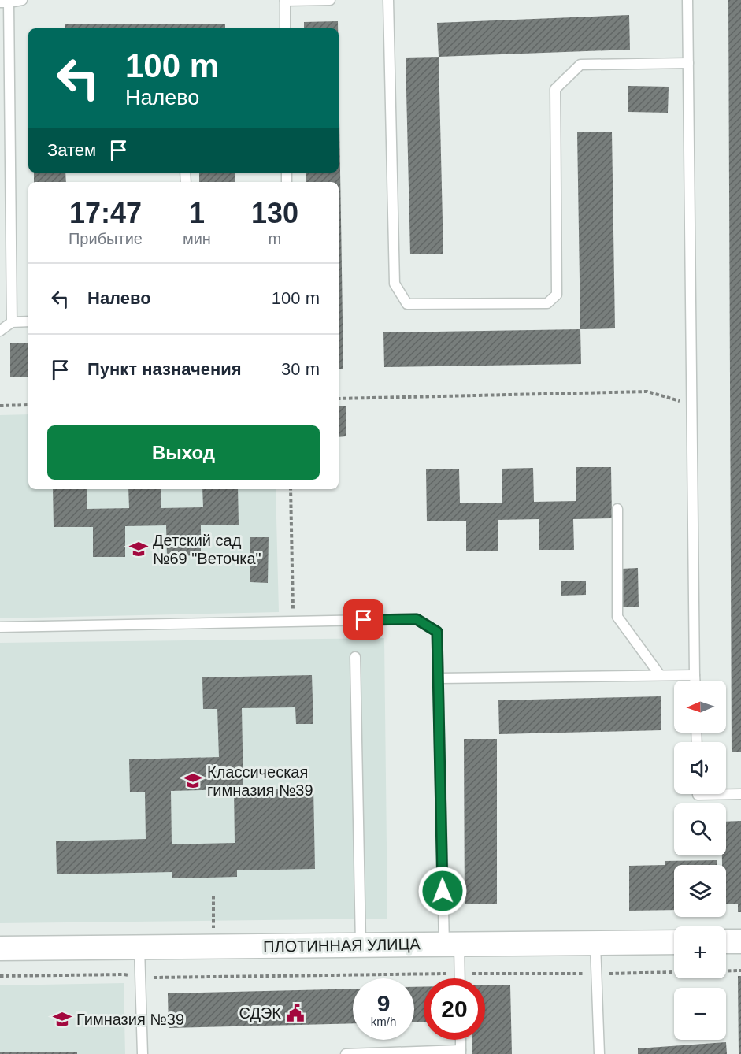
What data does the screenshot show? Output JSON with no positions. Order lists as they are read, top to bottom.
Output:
{
  "streets": {
    "street": ["ПЛОТИННАЯ УЛИЦА"]
  },
  "places": {
    "school or university": ["Детский сад №69 \"Веточка\"", "Классическая гимназия №39", "Гимназия №39"],
    "public building": ["СДЭК"]
  },
  "north": "left",
  "page": {
    "turn": ["100 m", "Налево"],
    "then": "Затем",
    "eta": [
      "17:47",
      "Прибытие",
      "1",
      "мин",
      "130",
      "m"
    ],
    "list": [
      {
        "name": "Налево",
        "value": "100 m"
      },
      {
        "name": "Пункт назначения",
        "value": "30 m"
      }
    ],
    "buttons": "Выход",
    "map_buttons": ["+", "−"],
    "speed": "9 km/h",
    "limit": "20"
  }
}
